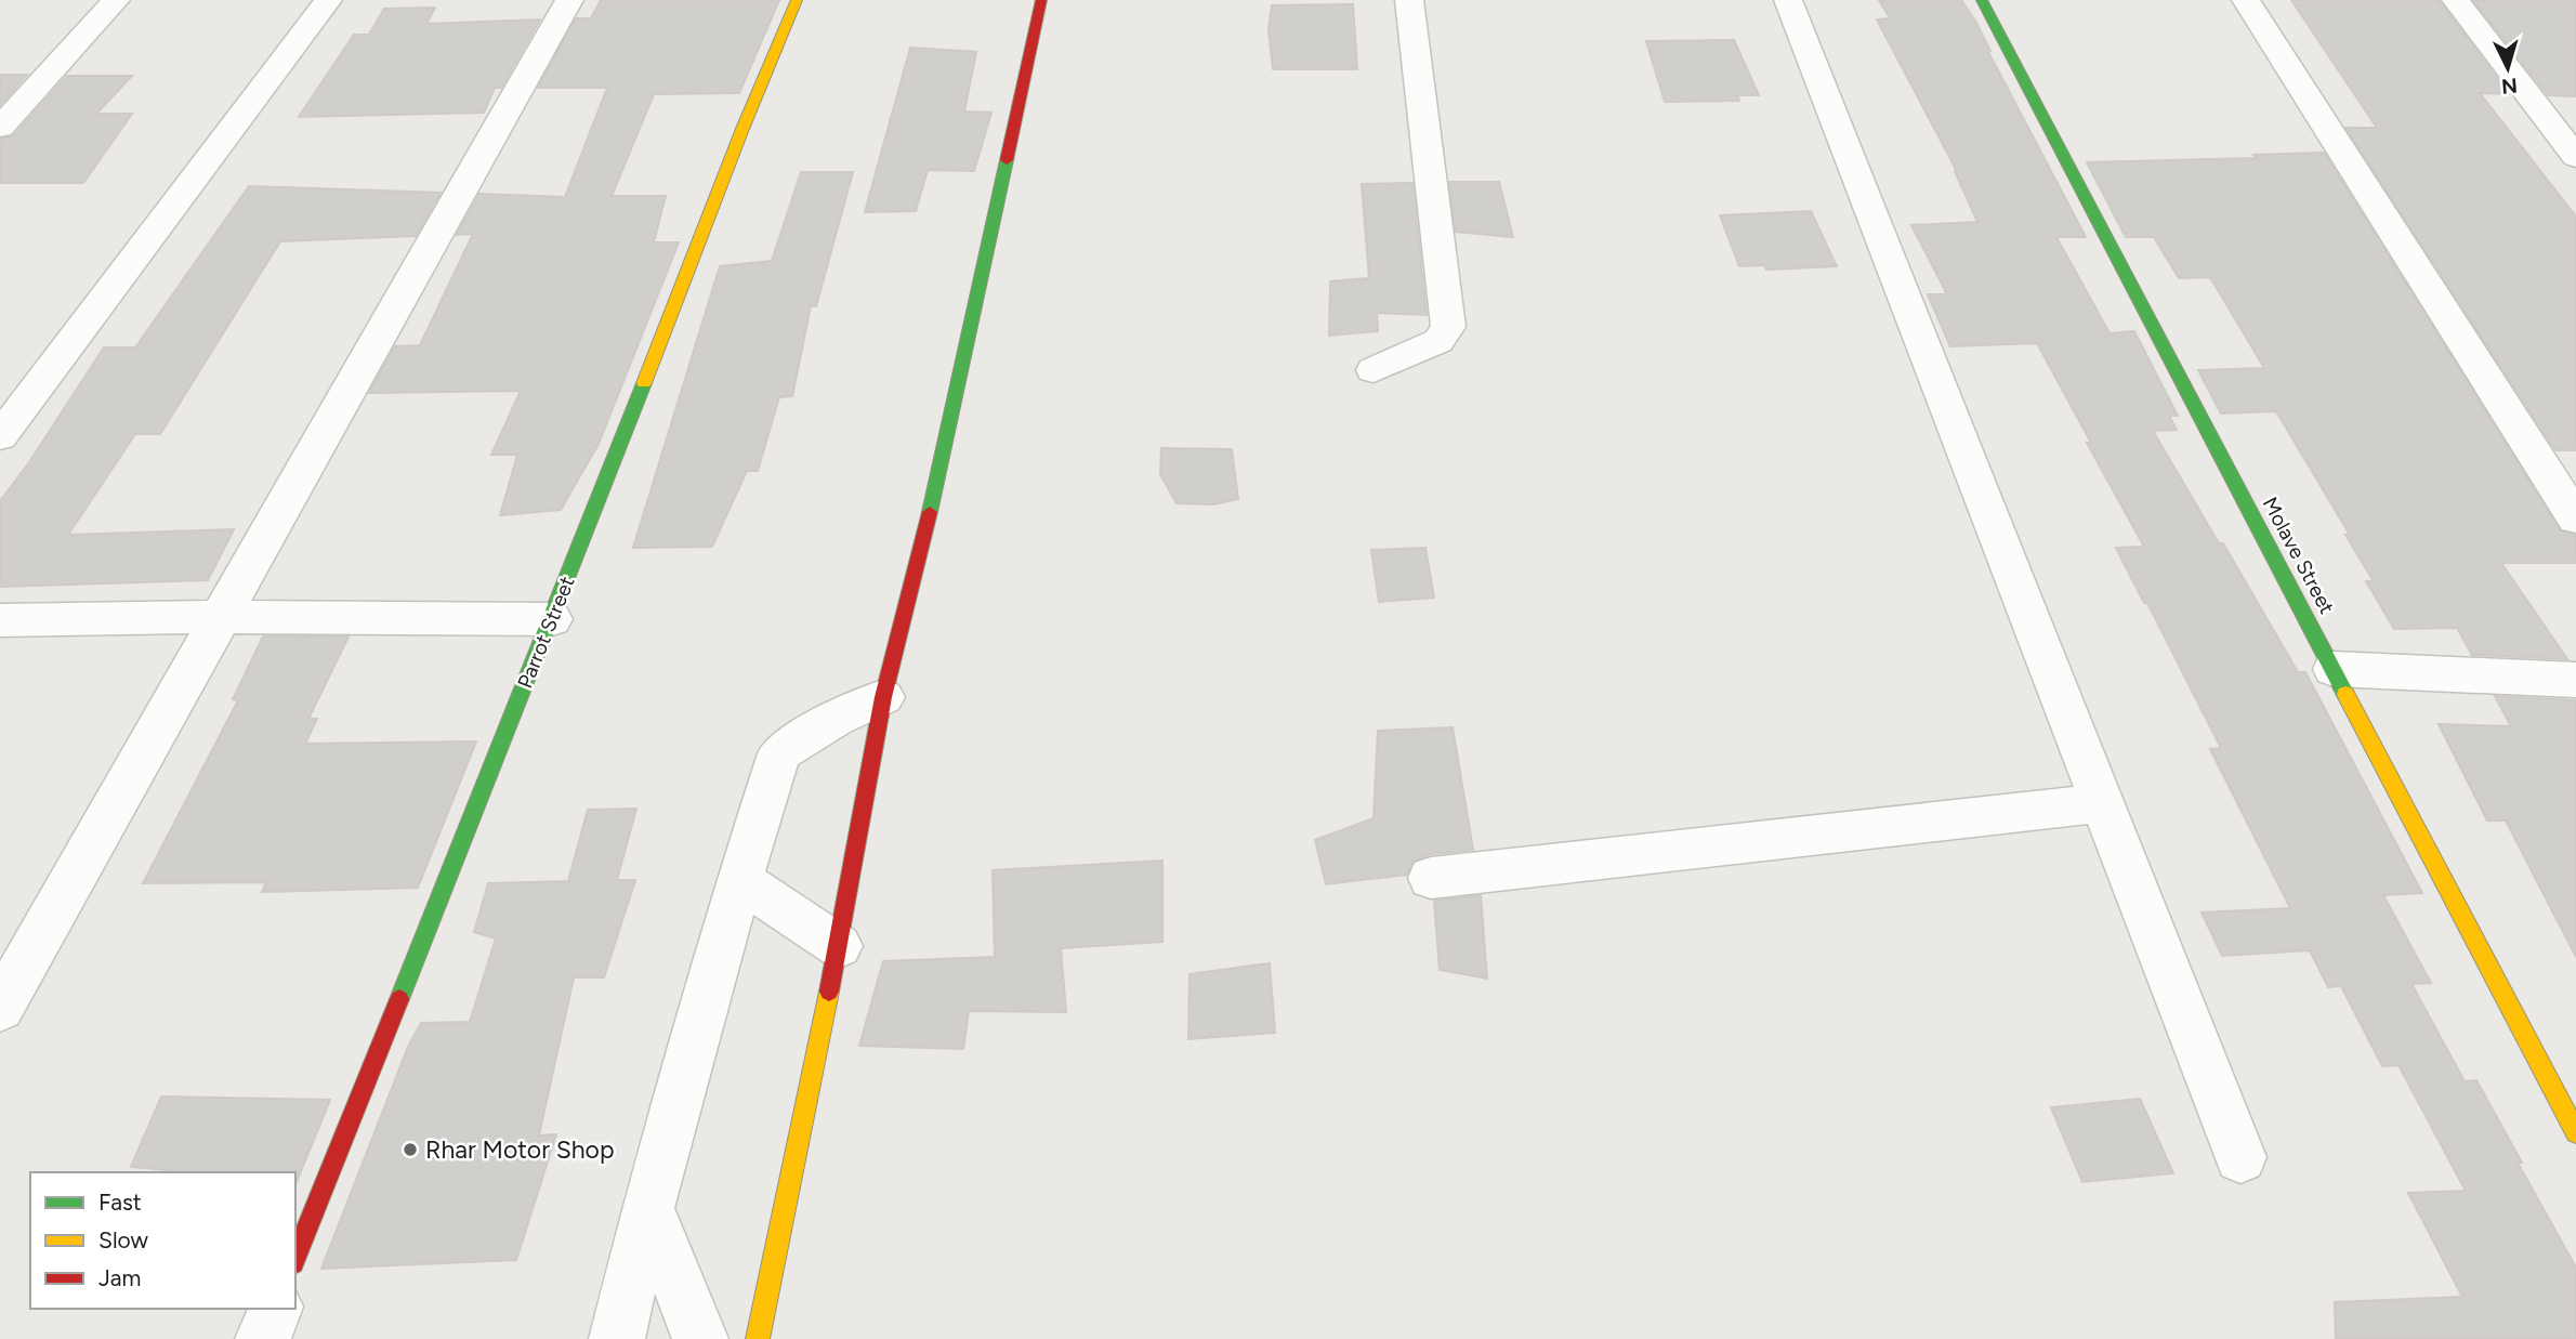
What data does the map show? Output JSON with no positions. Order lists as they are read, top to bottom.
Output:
{
  "streets": {
    "street": ["Molave Street", "Parrot Street"]
  },
  "places": ["Rhar Motor Shop"],
  "legend": ["Fast", "Slow", "Jam"],
  "north": "bottom"
}
